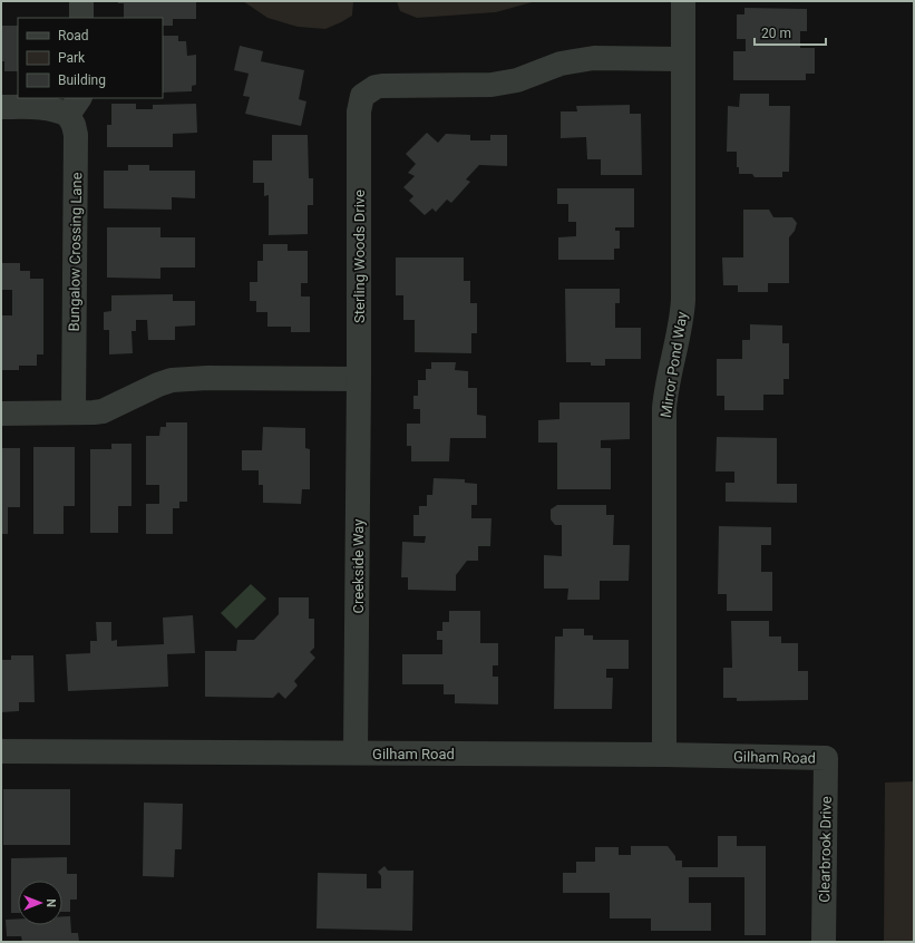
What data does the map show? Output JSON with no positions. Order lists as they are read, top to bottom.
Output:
{
  "streets": {
    "street": [
      "Bungalow Crossing Lane",
      "Sterling Woods Drive",
      "Mirror Pond Way",
      "Creekside Way",
      "Gilham Road",
      "Clearbrook Drive"
    ]
  },
  "crossings": [
    ["Sterling Woods Drive", "Mirror Pond Way"],
    ["Sterling Woods Drive", "Creekside Way"],
    ["Mirror Pond Way", "Gilham Road"],
    ["Creekside Way", "Gilham Road"],
    ["Gilham Road", "Clearbrook Drive"]
  ],
  "legend": ["Road", "Park", "Building"],
  "scale_bar": "20 m",
  "north": "right"
}
